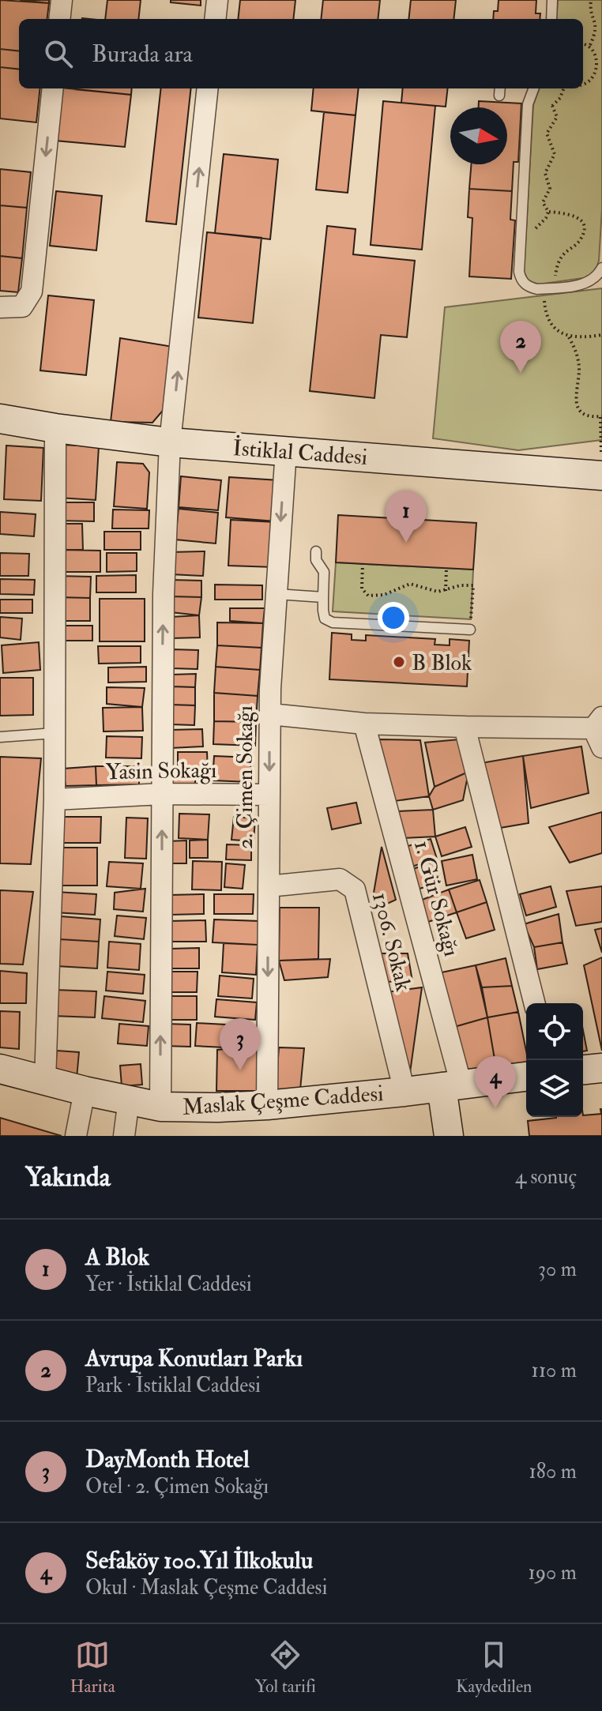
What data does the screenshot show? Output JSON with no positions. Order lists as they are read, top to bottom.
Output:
{
  "streets": {
    "street": [
      "İstiklal Caddesi",
      "Yasin Sokağı",
      "2. Çimen Sokağı",
      "1. Gür Sokağı",
      "1306. Sokak",
      "Maslak Çeşme Caddesi"
    ]
  },
  "crossings": [
    ["İstiklal Caddesi", "2. Çimen Sokağı"],
    ["Yasin Sokağı", "2. Çimen Sokağı"],
    ["2. Çimen Sokağı", "1306. Sokak"],
    ["2. Çimen Sokağı", "Maslak Çeşme Caddesi"],
    ["1. Gür Sokağı", "Maslak Çeşme Caddesi"],
    ["1306. Sokak", "Maslak Çeşme Caddesi"]
  ],
  "places": ["B Blok"],
  "north": "right",
  "page": {
    "search": "Burada ara",
    "pins": [
      "2",
      "1",
      "3",
      "4"
    ],
    "heading": ["Yakında", "4 sonuç"],
    "list": [
      {
        "mark": "1",
        "name": "A Blok",
        "note": "Yer · İstiklal Caddesi",
        "value": "30 m"
      },
      {
        "mark": "2",
        "name": "Avrupa Konutları Parkı",
        "note": "Park · İstiklal Caddesi",
        "value": "110 m"
      },
      {
        "mark": "3",
        "name": "DayMonth Hotel",
        "note": "Otel · 2. Çimen Sokağı",
        "value": "180 m"
      },
      {
        "mark": "4",
        "name": "Sefaköy 100.Yıl İlkokulu",
        "note": "Okul · Maslak Çeşme Caddesi",
        "value": "190 m"
      }
    ],
    "nav": ["Harita", "Yol tarifi", "Kaydedilen"]
  }
}
